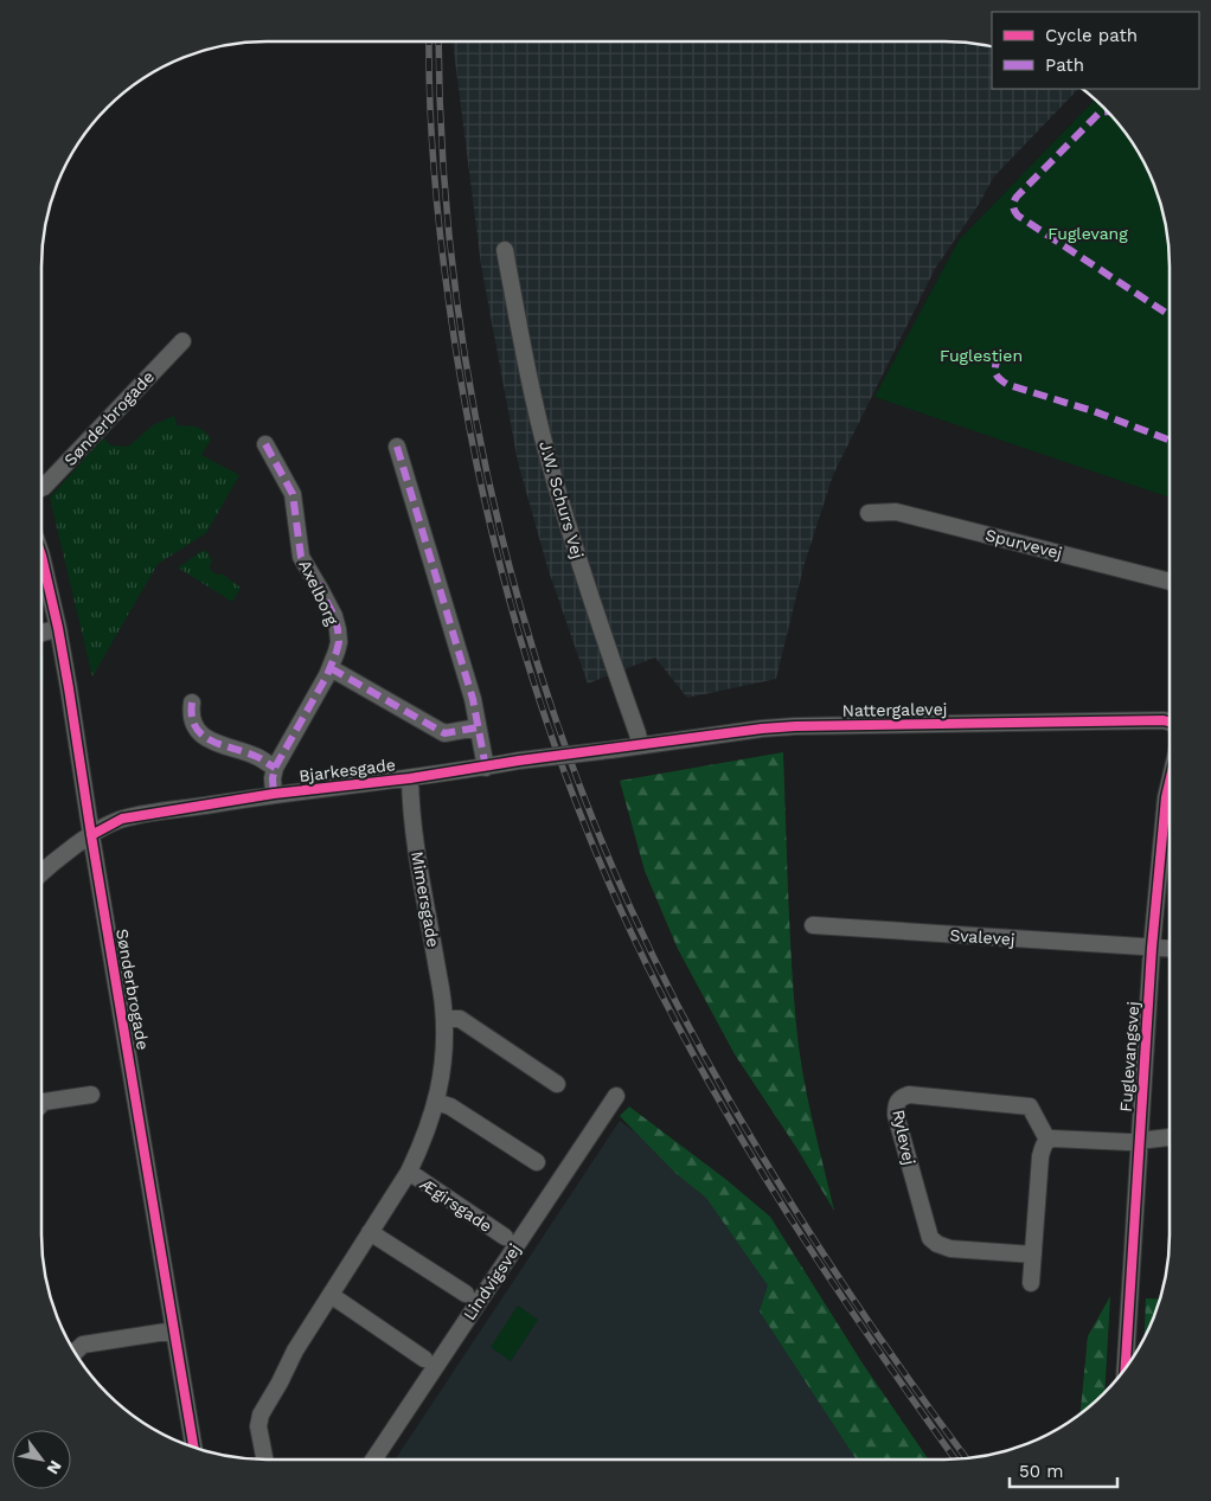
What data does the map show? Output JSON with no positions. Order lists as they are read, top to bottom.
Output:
{
  "streets": {
    "street": [
      "Sønderbrogade",
      "J.W. Schurs Vej",
      "Spurvevej",
      "Axelborg",
      "Nattergalevej",
      "Bjarkesgade",
      "Mimersgade",
      "Svalevej",
      "Fuglevangsvej",
      "Rylevej",
      "Ægirsgade",
      "Lindvigsvej"
    ]
  },
  "crossings": [
    ["Sønderbrogade", "Bjarkesgade"],
    ["J.W. Schurs Vej", "Nattergalevej"],
    ["Axelborg", "Bjarkesgade"],
    ["Nattergalevej", "Bjarkesgade"],
    ["Bjarkesgade", "Mimersgade"],
    ["Mimersgade", "Ægirsgade"],
    ["Svalevej", "Fuglevangsvej"]
  ],
  "parks": ["Fuglevang", "Fuglestien"],
  "legend": ["Cycle path", "Path"],
  "scale_bar": "50 m",
  "north": "bottom right"
}
